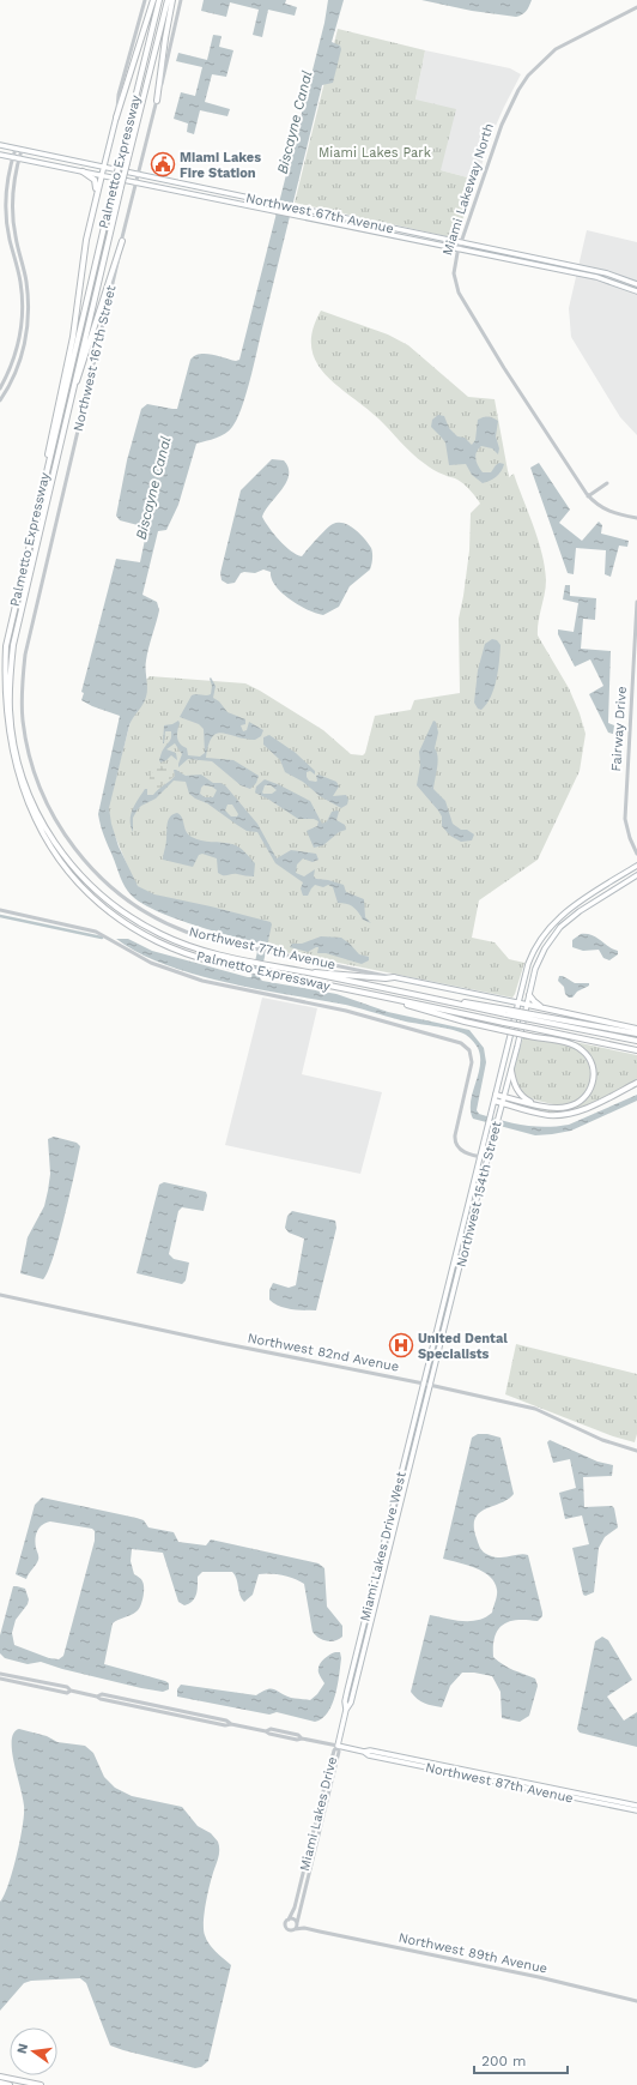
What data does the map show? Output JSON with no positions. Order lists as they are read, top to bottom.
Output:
{
  "streets": {
    "highway": ["Palmetto Expressway"],
    "main road": [
      "Northwest 67th Avenue",
      "Northwest 77th Avenue",
      "Northwest 154th Street",
      "Miami Lakes Drive West",
      "Northwest 87th Avenue"
    ],
    "street": [
      "Miami Lakeway North",
      "Northwest 167th Street",
      "Fairway Drive",
      "Northwest 82nd Avenue",
      "Miami Lakes Drive",
      "Northwest 89th Avenue"
    ]
  },
  "crossings": [
    ["Miami Lakeway North", "Northwest 67th Avenue"],
    ["Northwest 67th Avenue", "Northwest 167th Street"],
    ["Northwest 167th Street", "Northwest 77th Avenue"],
    ["Northwest 77th Avenue", "Northwest 154th Street"],
    ["Northwest 154th Street", "Northwest 82nd Avenue"],
    ["Northwest 154th Street", "Miami Lakes Drive West"],
    ["Northwest 82nd Avenue", "Miami Lakes Drive West"],
    ["Miami Lakes Drive West", "Northwest 87th Avenue"],
    ["Miami Lakes Drive West", "Miami Lakes Drive"],
    ["Northwest 87th Avenue", "Miami Lakes Drive"],
    ["Miami Lakes Drive", "Northwest 89th Avenue"]
  ],
  "water": ["Biscayne Canal"],
  "parks": ["Miami Lakes Park"],
  "places": {
    "public building": ["Miami Lakes Fire Station"],
    "hospital": ["United Dental Specialists"]
  },
  "scale_bar": "200 m",
  "north": "left"
}
